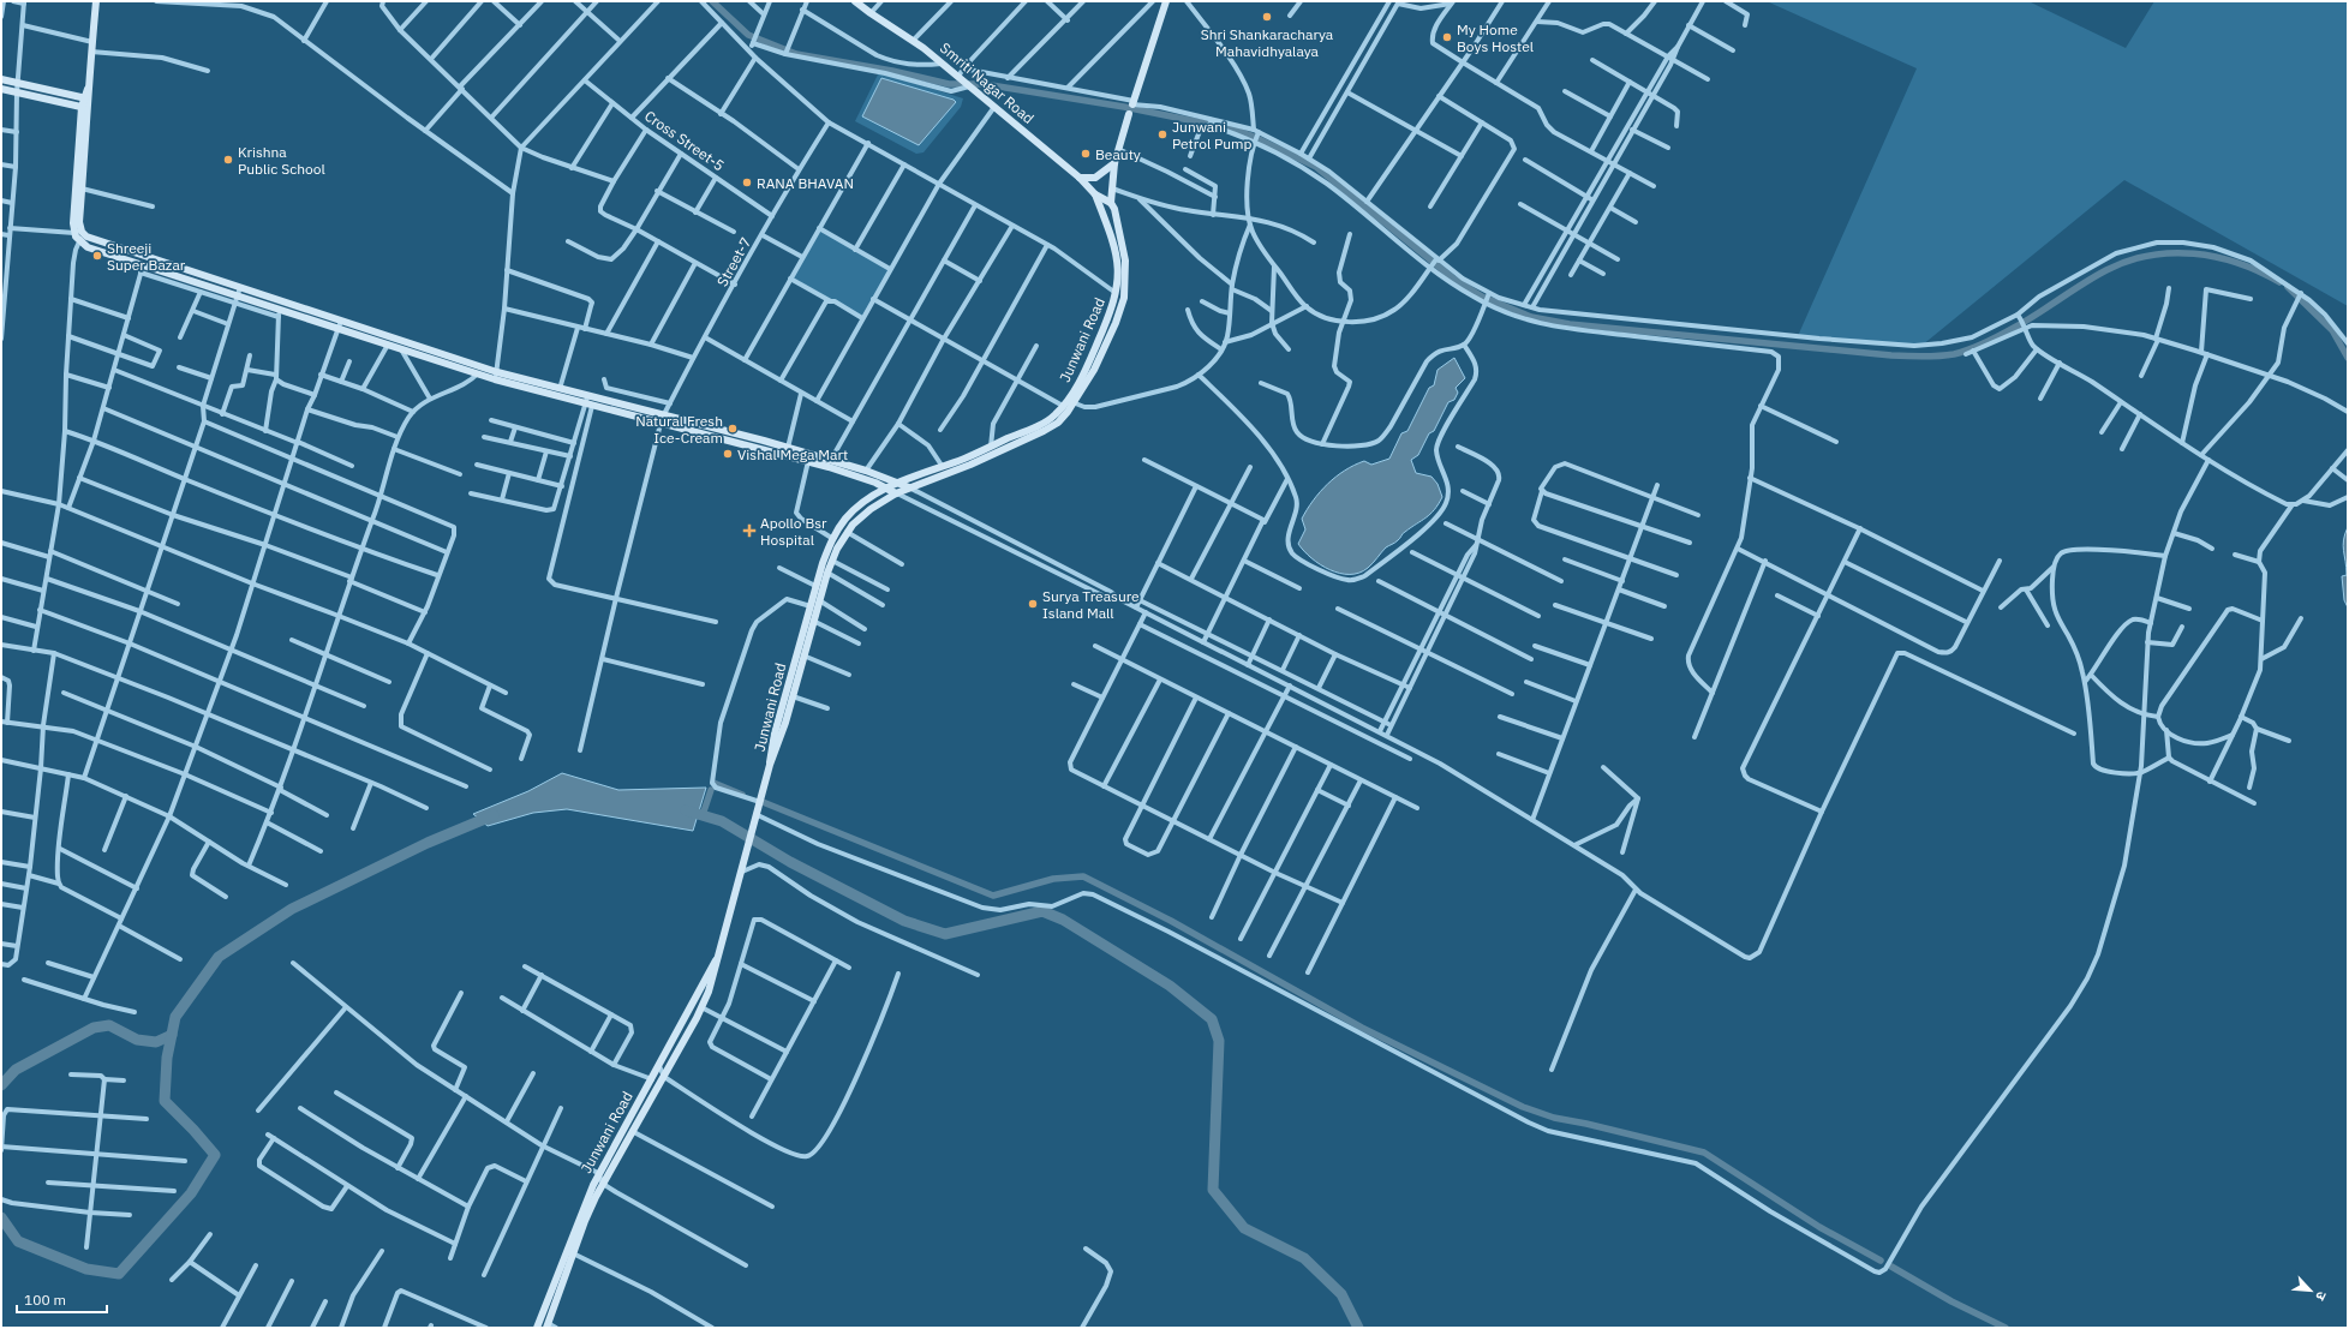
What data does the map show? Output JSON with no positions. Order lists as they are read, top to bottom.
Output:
{
  "streets": {
    "main road": ["Smriti Nagar Road", "Junwani Road"],
    "street": ["Cross Street-5", "Street-7"]
  },
  "crossings": [
    ["Smriti Nagar Road", "Junwani Road"],
    ["Cross Street-5", "Street-7"]
  ],
  "places": {
    "other": [
      "Shri Shankaracharya Mahavidhyalaya",
      "My Home Boys Hostel",
      "Junwani Petrol Pump",
      "Beauty",
      "Krishna Public School",
      "RANA BHAVAN",
      "Shreeji Super Bazar",
      "Natural Fresh Ice-Cream",
      "Vishal Mega Mart",
      "Surya Treasure Island Mall"
    ],
    "health": ["Apollo Bsr Hospital"]
  },
  "scale_bar": "100 m",
  "north": "bottom right"
}
